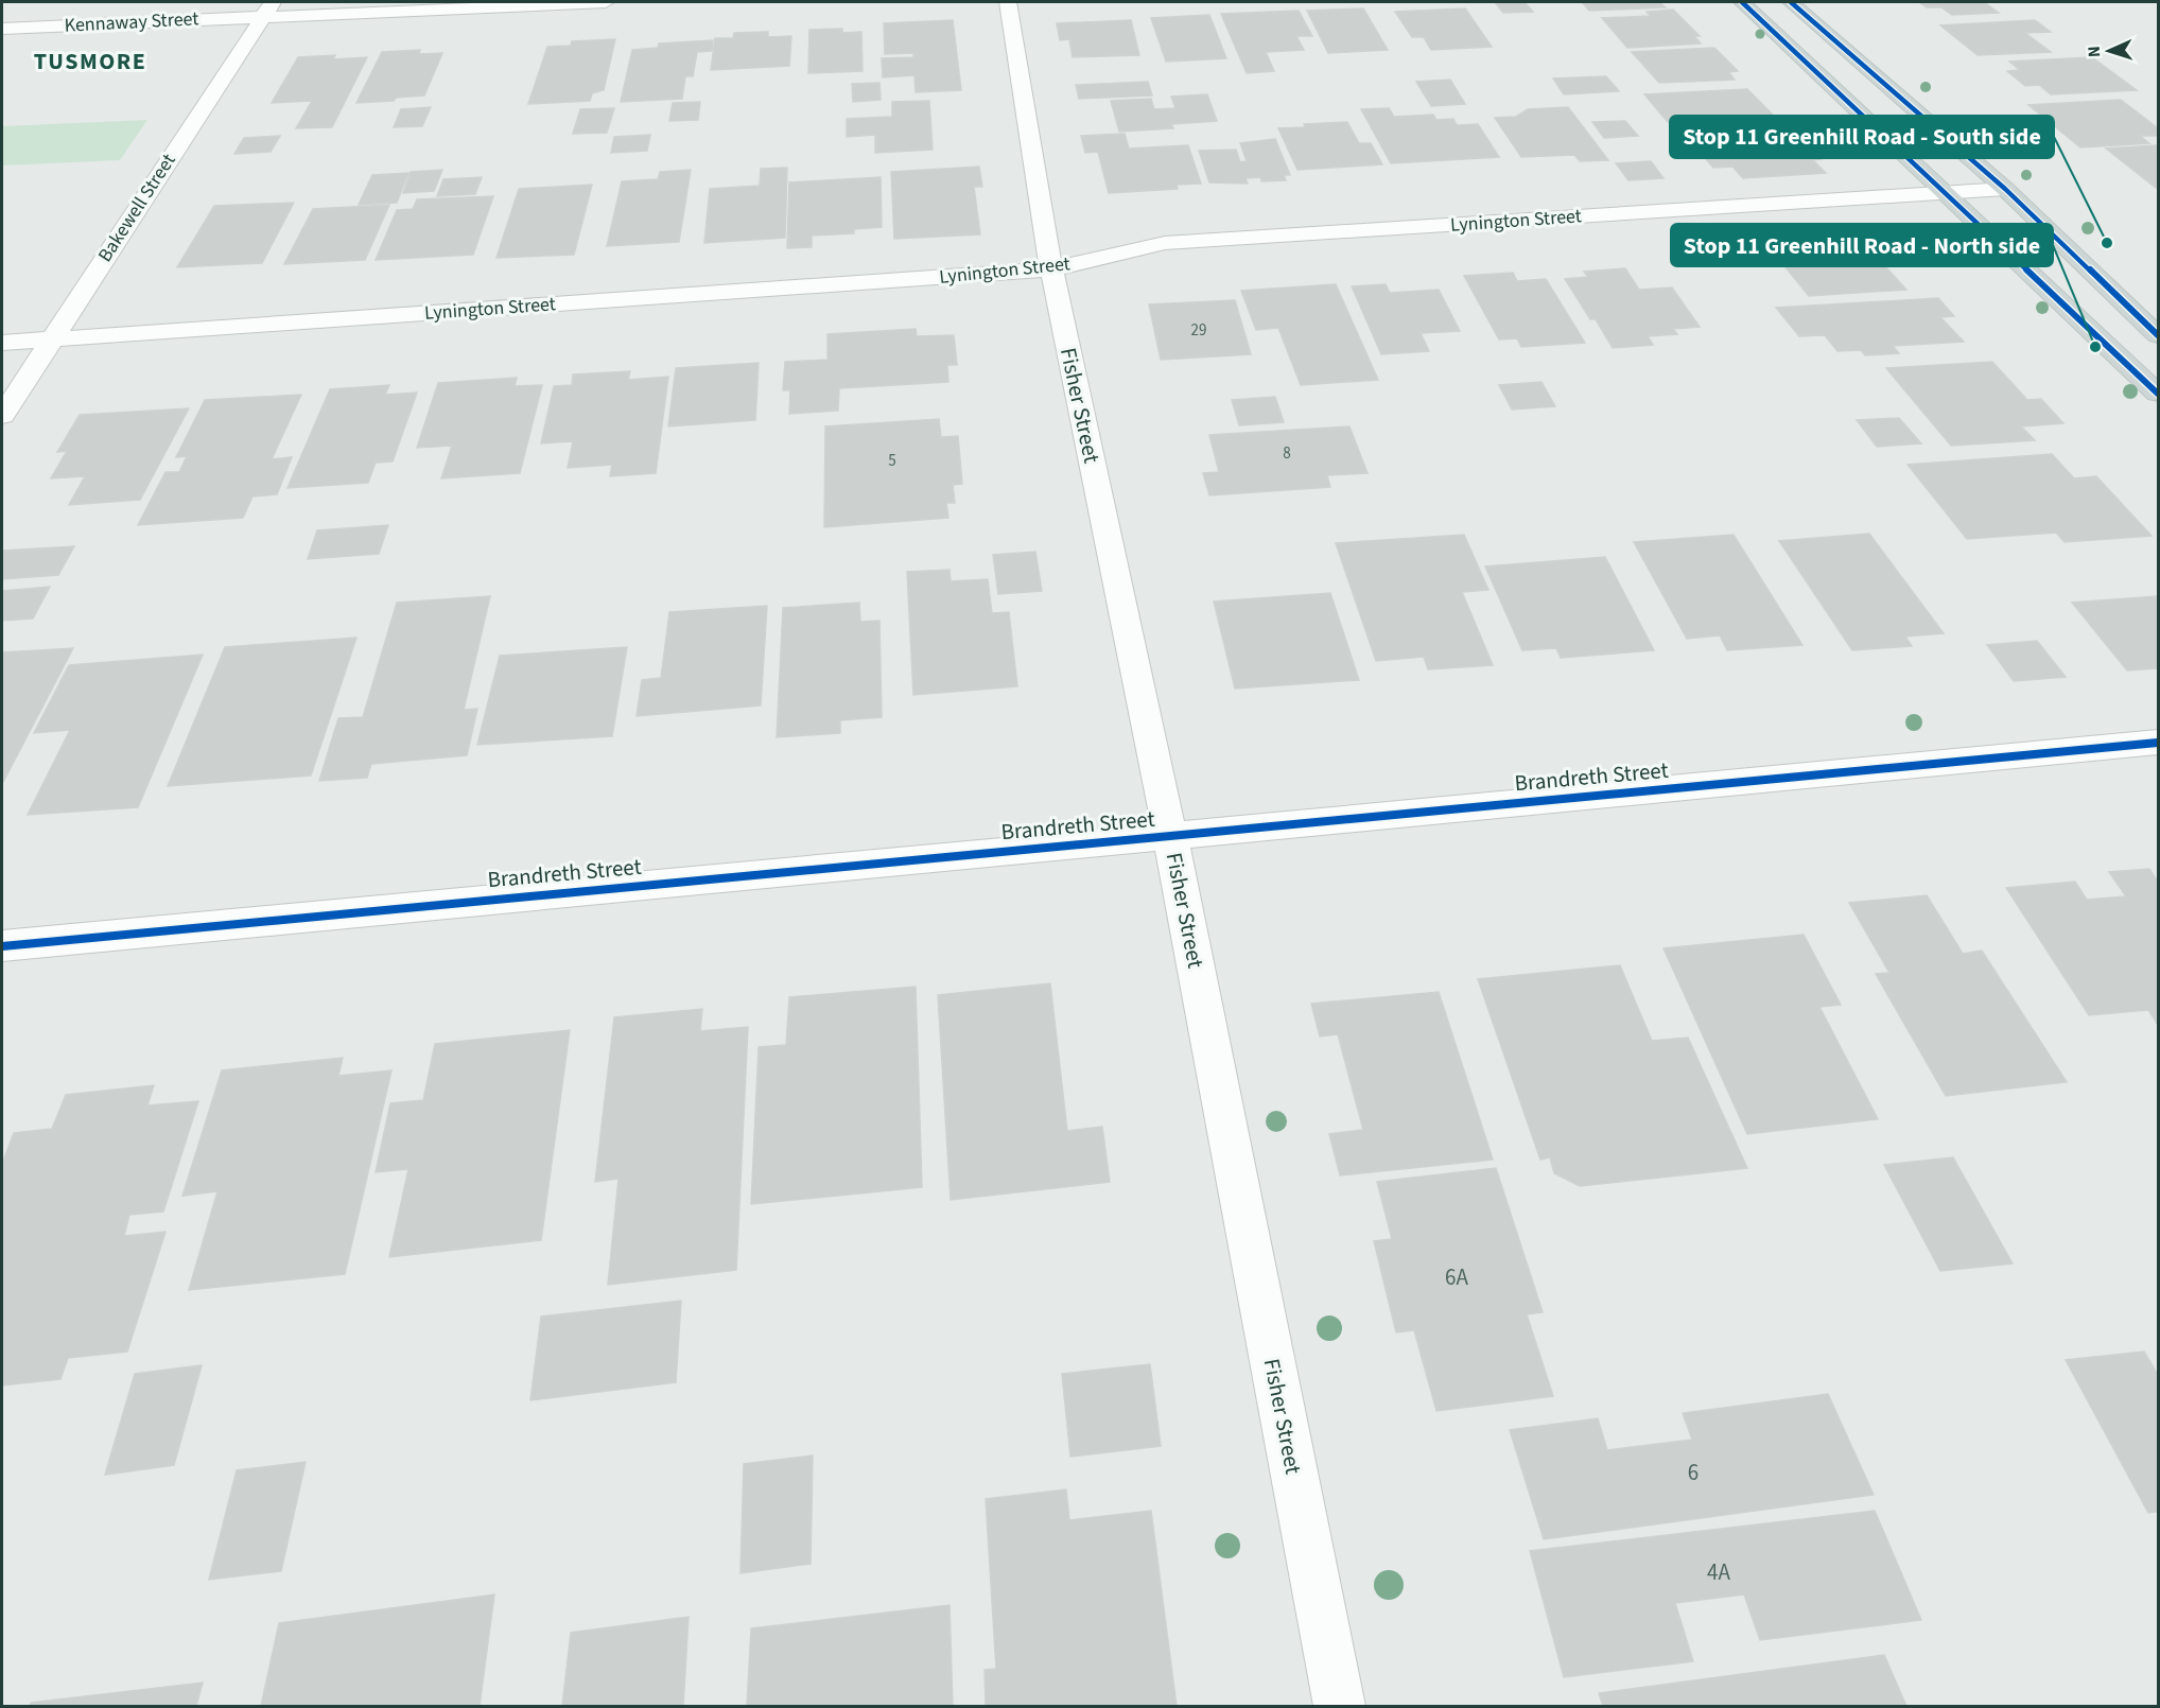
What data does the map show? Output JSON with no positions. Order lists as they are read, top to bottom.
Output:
{
  "streets": {
    "street": [
      "Kennaway Street",
      "Bakewell Street",
      "Lynington Street",
      "Fisher Street",
      "Brandreth Street"
    ]
  },
  "crossings": [
    ["Kennaway Street", "Bakewell Street"],
    ["Bakewell Street", "Lynington Street"],
    ["Lynington Street", "Fisher Street"],
    ["Fisher Street", "Brandreth Street"]
  ],
  "districts": ["TUSMORE"],
  "places": ["Stop 11 Greenhill Road - South side", "Stop 11 Greenhill Road - North side"],
  "house_numbers": [
    "29",
    "8",
    "5",
    "6A",
    "6",
    "4A"
  ],
  "north": "left"
}
